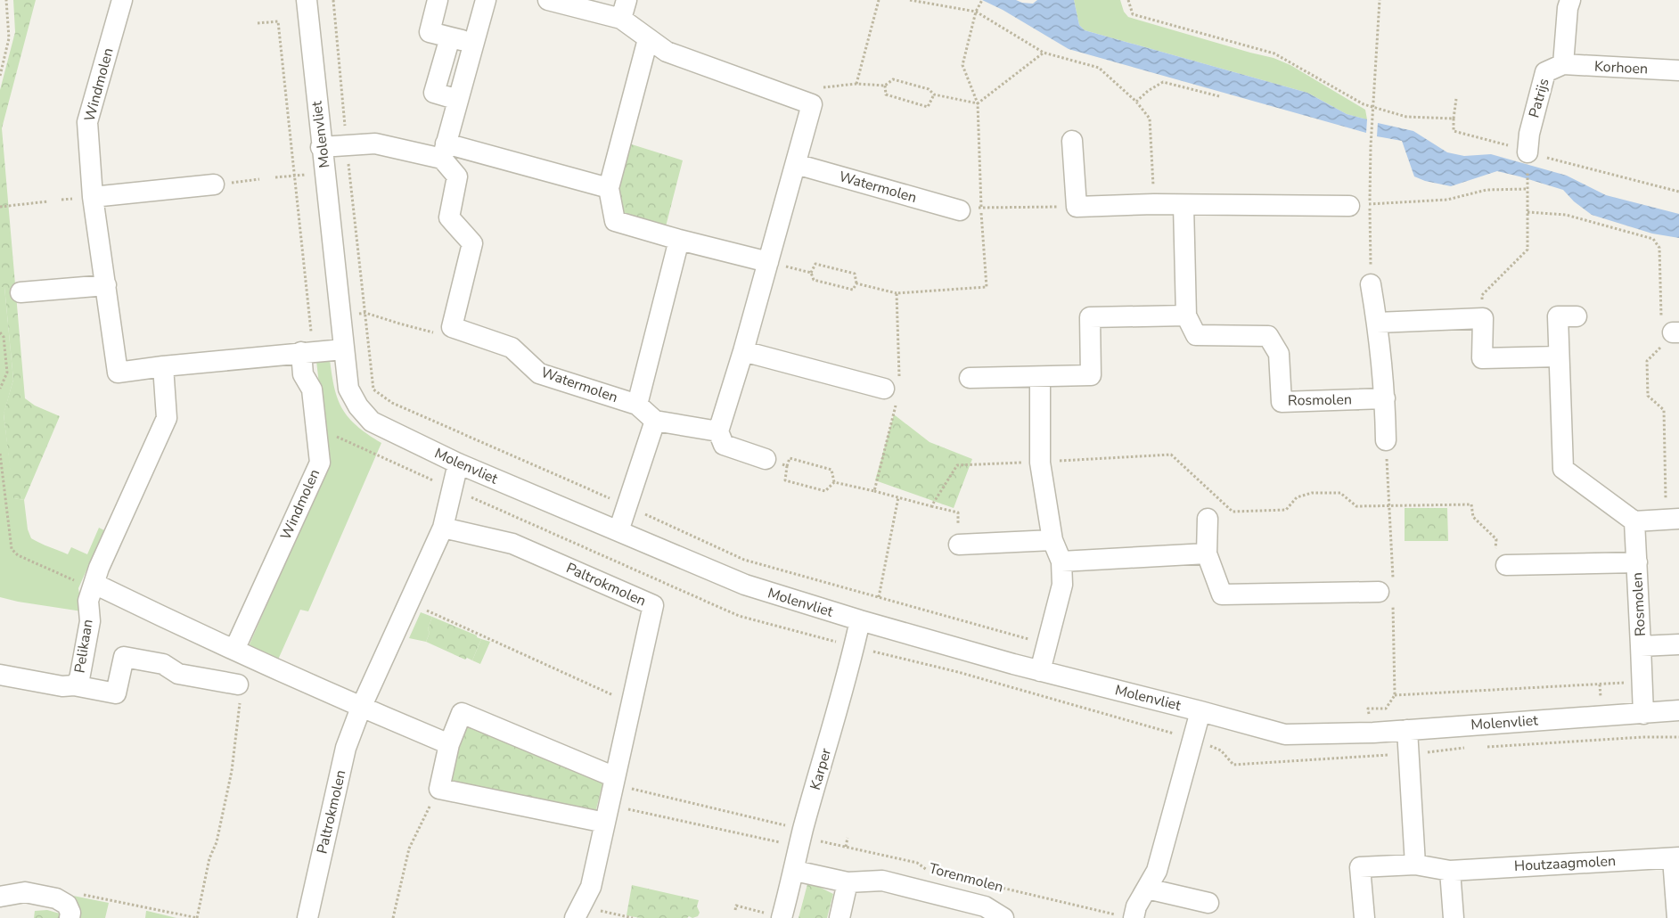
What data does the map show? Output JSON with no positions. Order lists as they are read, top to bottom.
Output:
{
  "streets": {
    "street": [
      "Korhoen",
      "Windmolen",
      "Patrijs",
      "Molenvliet",
      "Watermolen",
      "Rosmolen",
      "Paltrokmolen",
      "Pelikaan",
      "Karper",
      "Houtzaagmolen",
      "Torenmolen"
    ]
  },
  "crossings": [
    ["Korhoen", "Patrijs"],
    ["Windmolen", "Molenvliet"],
    ["Molenvliet", "Rosmolen"],
    ["Molenvliet", "Paltrokmolen"],
    ["Molenvliet", "Karper"],
    ["Karper", "Torenmolen"]
  ]
}
